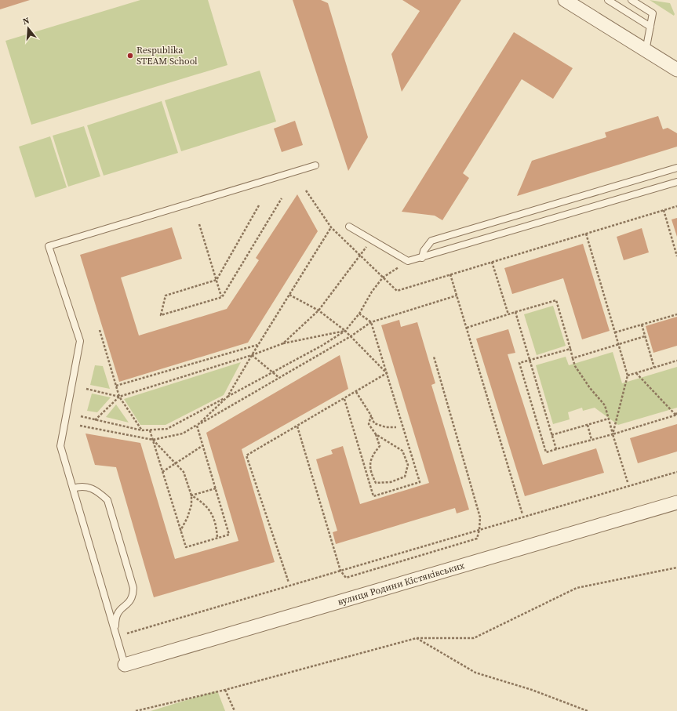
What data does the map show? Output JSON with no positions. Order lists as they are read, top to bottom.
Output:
{
  "streets": {
    "street": ["вулиця Родини Кістяківських"]
  },
  "places": ["Respublika STEAM School"],
  "north": "top"
}
